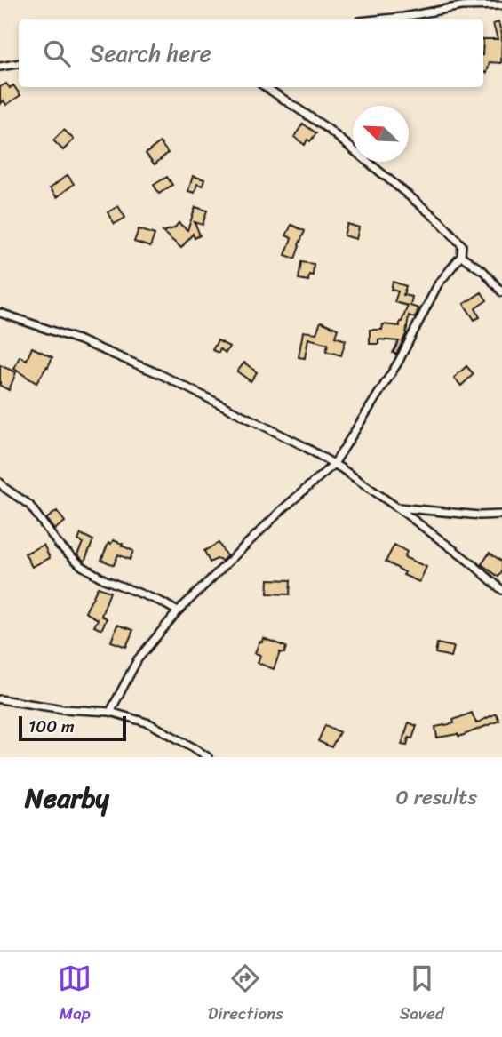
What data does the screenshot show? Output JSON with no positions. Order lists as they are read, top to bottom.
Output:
{
  "scale_bar": "100 m",
  "north": "top left",
  "page": {
    "search": "Search here",
    "scale": "100 m",
    "heading": ["Nearby", "0 results"],
    "nav": ["Map", "Directions", "Saved"]
  }
}
